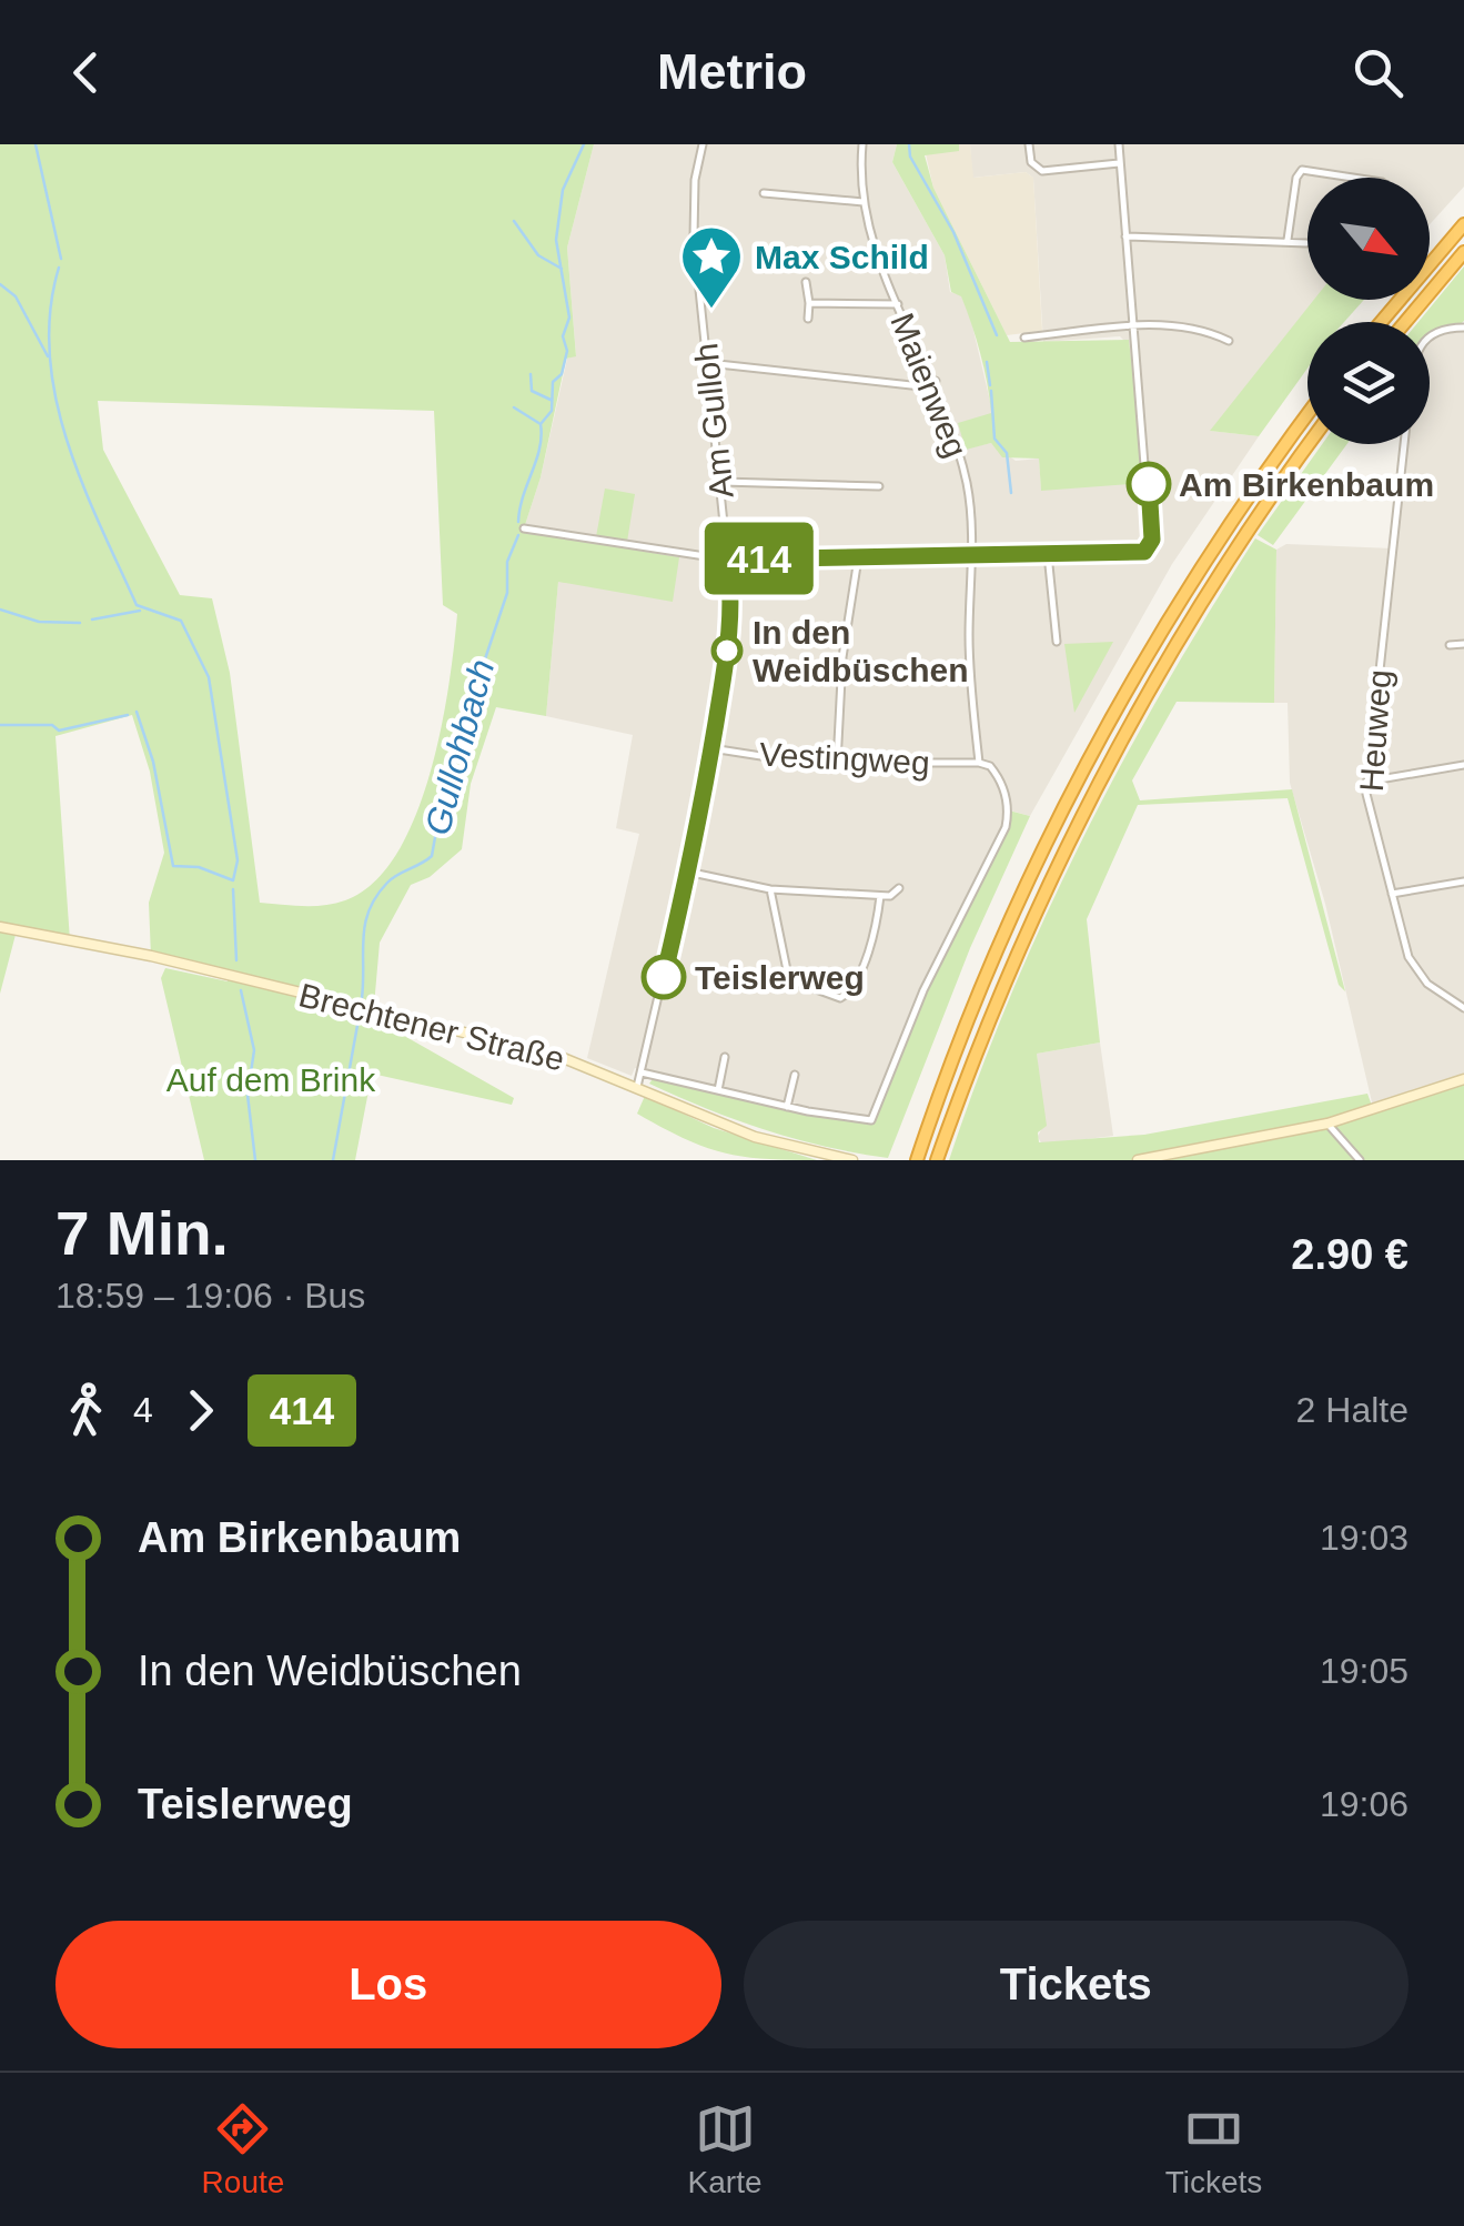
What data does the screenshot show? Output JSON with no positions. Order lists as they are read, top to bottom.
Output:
{
  "streets": {
    "street": [
      "Maienweg",
      "Am Gulloh",
      "Heuweg",
      "Vestingweg",
      "Brechtener Straße"
    ]
  },
  "crossings": [
    ["Maienweg", "Vestingweg"],
    ["Am Gulloh", "Vestingweg"],
    ["Am Gulloh", "Brechtener Straße"]
  ],
  "water": ["Gullohbach"],
  "parks": ["Auf dem Brink"],
  "places": {
    "place": ["Max Schild"],
    "other": ["Am Birkenbaum", "In den Weidbüschen", "Teislerweg"]
  },
  "lines": ["bus line 414"],
  "north": "bottom right",
  "page": {
    "header": "Metrio",
    "on_map": "414",
    "heading": ["7 Min.", "18:59 – 19:06 · Bus", "2.90 €"],
    "legs": ["4", "414", "2 Halte"],
    "list": [
      {
        "name": "Am Birkenbaum",
        "value": "19:03"
      },
      {
        "name": "In den Weidbüschen",
        "value": "19:05"
      },
      {
        "name": "Teislerweg",
        "value": "19:06"
      }
    ],
    "buttons": ["Los", "Tickets"],
    "tabs": ["Route", "Karte", "Tickets"]
  }
}
